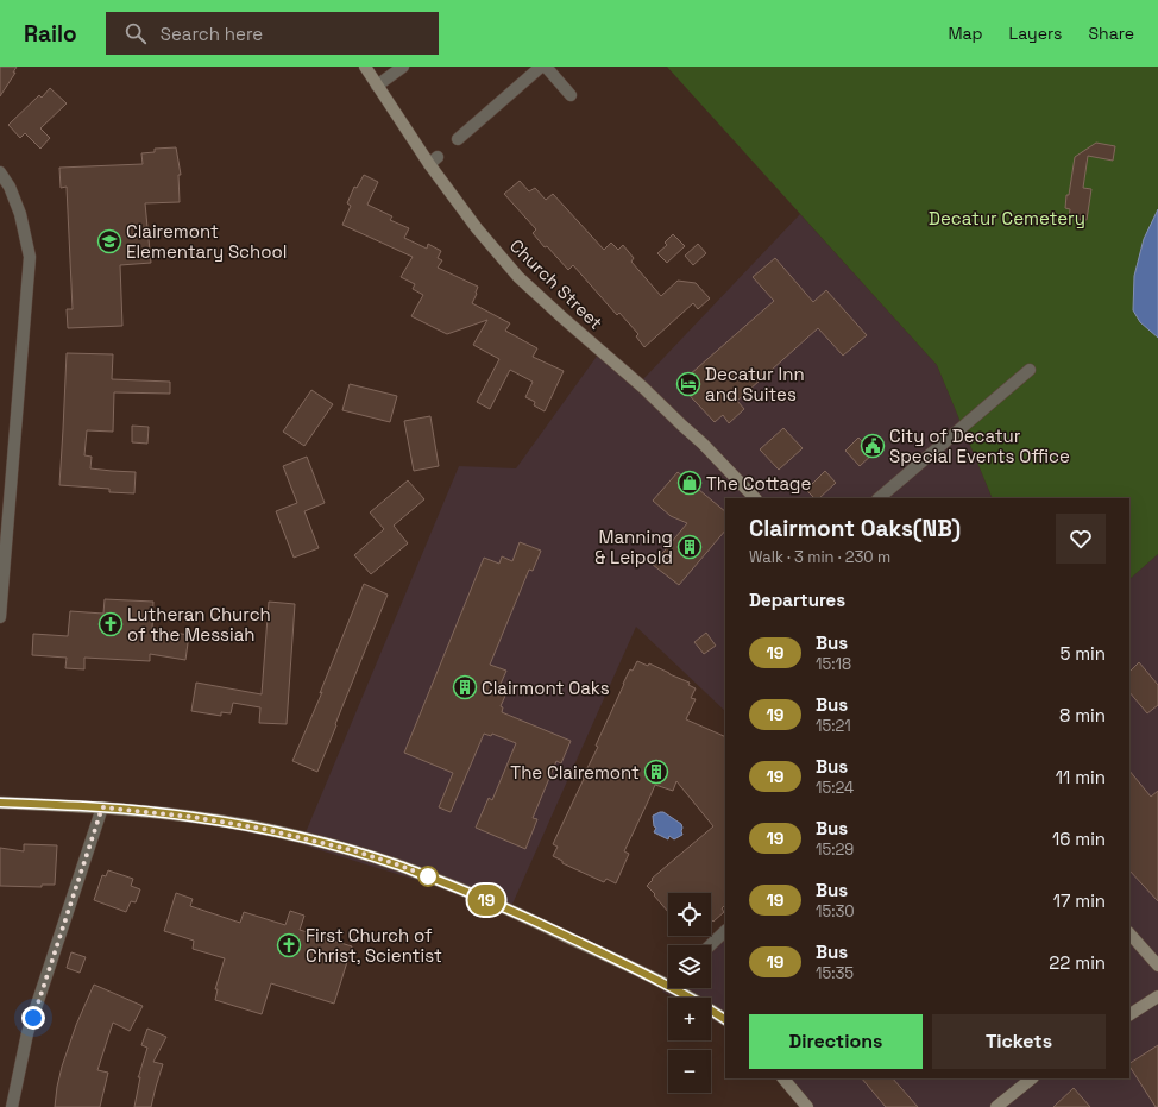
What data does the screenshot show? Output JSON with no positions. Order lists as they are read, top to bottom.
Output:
{
  "streets": {
    "main road": ["Church Street"]
  },
  "parks": ["Decatur Cemetery"],
  "places": {
    "school or university": ["Clairemont Elementary School"],
    "hotel": ["Decatur Inn and Suites"],
    "public building": ["City of Decatur Special Events Office"],
    "shop": ["The Cottage"],
    "building": ["Manning & Leipold", "Clairmont Oaks", "The Clairemont"],
    "church": ["Lutheran Church of the Messiah", "First Church of Christ, Scientist"]
  },
  "lines": ["bus line 19"],
  "page": {
    "header": "Railo",
    "search": "Search here",
    "nav": ["Map", "Layers", "Share"],
    "on_map": "19",
    "heading": [
      ["Clairmont Oaks(NB)", "Walk · 3 min · 230 m"],
      "Departures"
    ],
    "list": [
      {
        "mark": "19",
        "name": "Bus",
        "note": "15:18",
        "value": "5 min"
      },
      {
        "mark": "19",
        "name": "Bus",
        "note": "15:21",
        "value": "8 min"
      },
      {
        "mark": "19",
        "name": "Bus",
        "note": "15:24",
        "value": "11 min"
      },
      {
        "mark": "19",
        "name": "Bus",
        "note": "15:29",
        "value": "16 min"
      },
      {
        "mark": "19",
        "name": "Bus",
        "note": "15:30",
        "value": "17 min"
      },
      {
        "mark": "19",
        "name": "Bus",
        "note": "15:35",
        "value": "22 min"
      }
    ],
    "map_buttons": ["+", "−"],
    "buttons": ["Directions", "Tickets"]
  }
}
